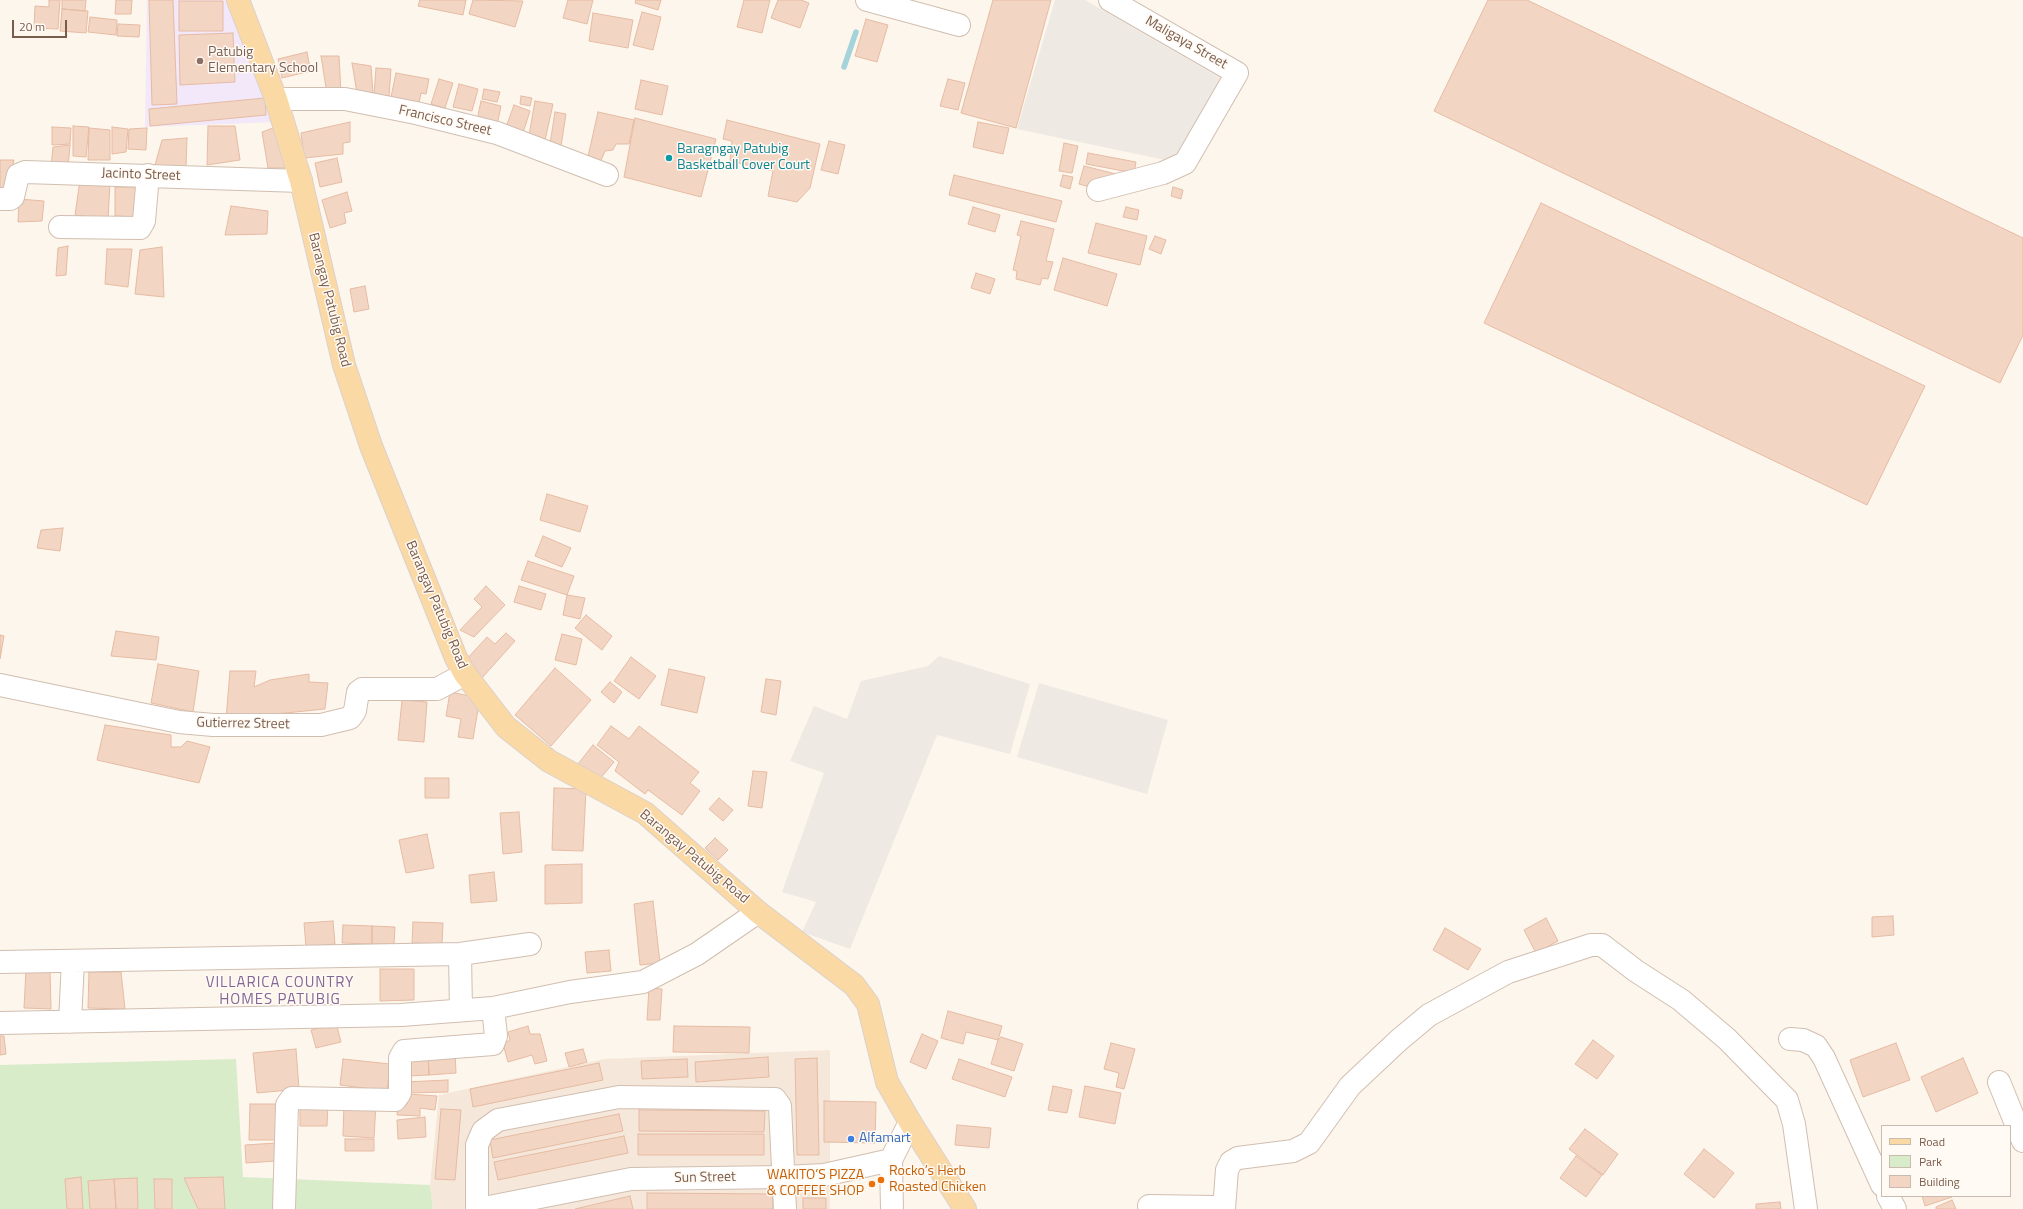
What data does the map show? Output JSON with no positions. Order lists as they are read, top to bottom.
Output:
{
  "streets": {
    "main road": ["Barangay Patubig Road"],
    "street": [
      "Maligaya Street",
      "Francisco Street",
      "Jacinto Street",
      "Gutierrez Street",
      "Sun Street"
    ]
  },
  "crossings": [
    ["Francisco Street", "Barangay Patubig Road"],
    ["Jacinto Street", "Barangay Patubig Road"],
    ["Barangay Patubig Road", "Gutierrez Street"]
  ],
  "districts": ["VILLARICA COUNTRY HOMES PATUBIG"],
  "places": [
    "Patubig Elementary School",
    "Baragngay Patubig Basketball Cover Court",
    "Alfamart",
    "Rocko’s Herb Roasted Chicken",
    "WAKITO’S PIZZA & COFFEE SHOP"
  ],
  "legend": ["Road", "Park", "Building"],
  "scale_bar": "20 m"
}
